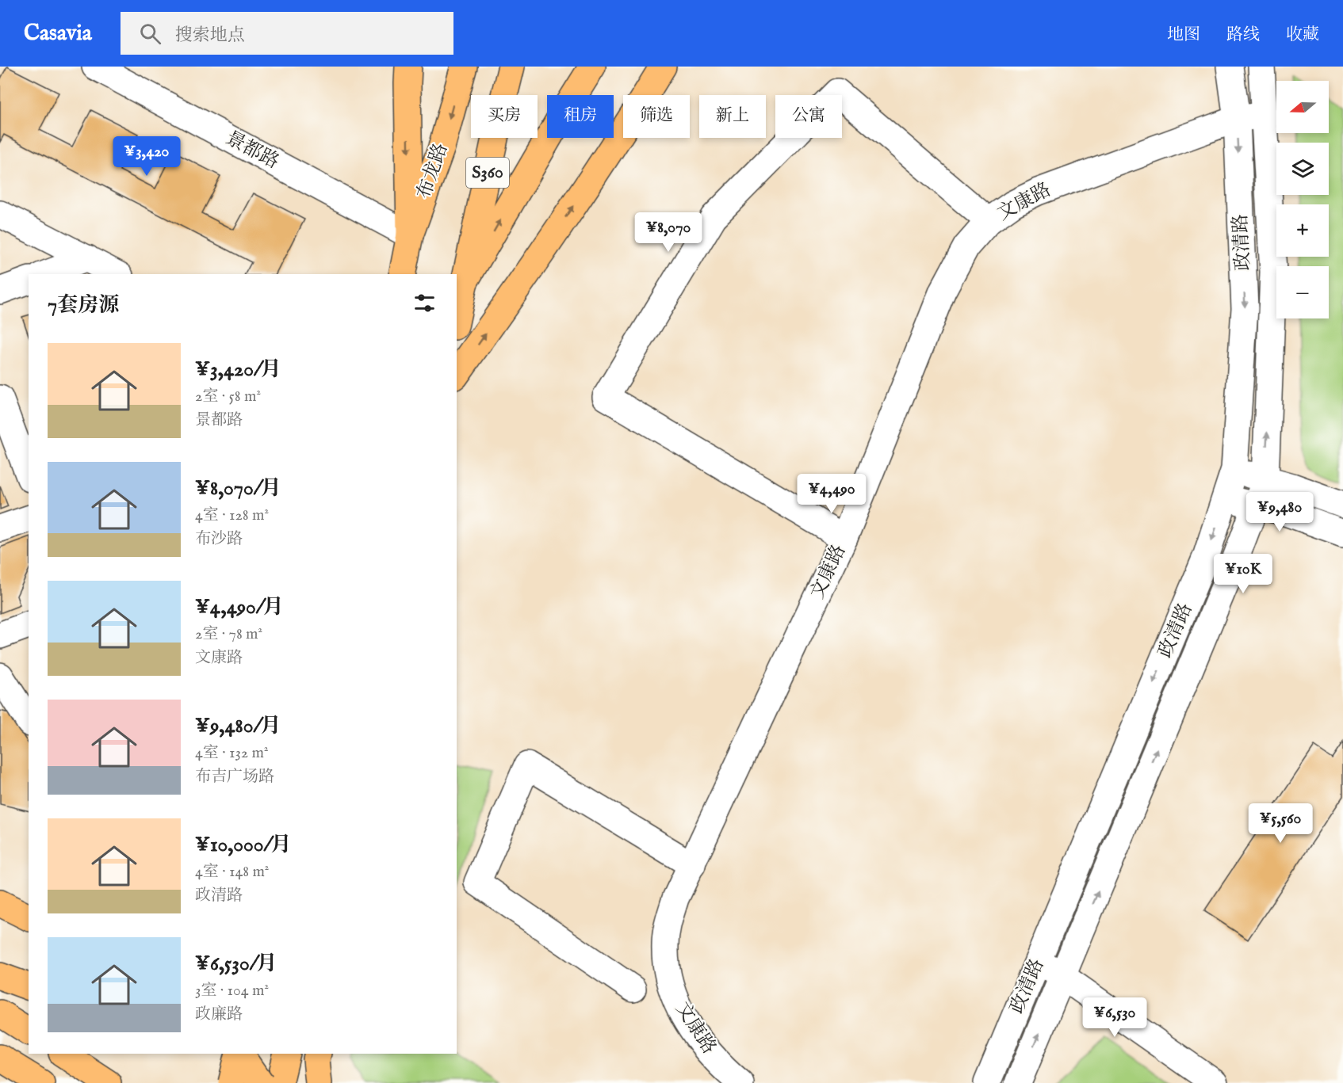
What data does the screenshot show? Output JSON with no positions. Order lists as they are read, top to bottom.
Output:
{
  "streets": {
    "main road": ["布龙路", "S360"],
    "street": ["景都路", "文康路", "政清路"]
  },
  "crossings": [
    ["景都路", "布龙路"],
    ["文康路", "政清路"]
  ],
  "north": "left",
  "page": {
    "header": "Casavia",
    "search": "搜索地点",
    "nav": ["地图", "路线", "收藏"],
    "map_buttons": ["+", "−"],
    "chip": [
      "买房",
      "租房",
      "筛选",
      "新上",
      "公寓"
    ],
    "price": [
      "¥3,420",
      "¥8,070",
      "¥4,490",
      "¥9,480",
      "¥10K",
      "¥5,560",
      "¥6,530"
    ],
    "heading": "7套房源",
    "list": [
      {
        "name": "¥3,420/月",
        "note": "2室 · 58 m² · 景都路"
      },
      {
        "name": "¥8,070/月",
        "note": "4室 · 128 m² · 布沙路"
      },
      {
        "name": "¥4,490/月",
        "note": "2室 · 78 m² · 文康路"
      },
      {
        "name": "¥9,480/月",
        "note": "4室 · 132 m² · 布吉广场路"
      },
      {
        "name": "¥10,000/月",
        "note": "4室 · 148 m² · 政清路"
      },
      {
        "name": "¥6,530/月",
        "note": "3室 · 104 m² · 政廉路"
      }
    ]
  }
}
